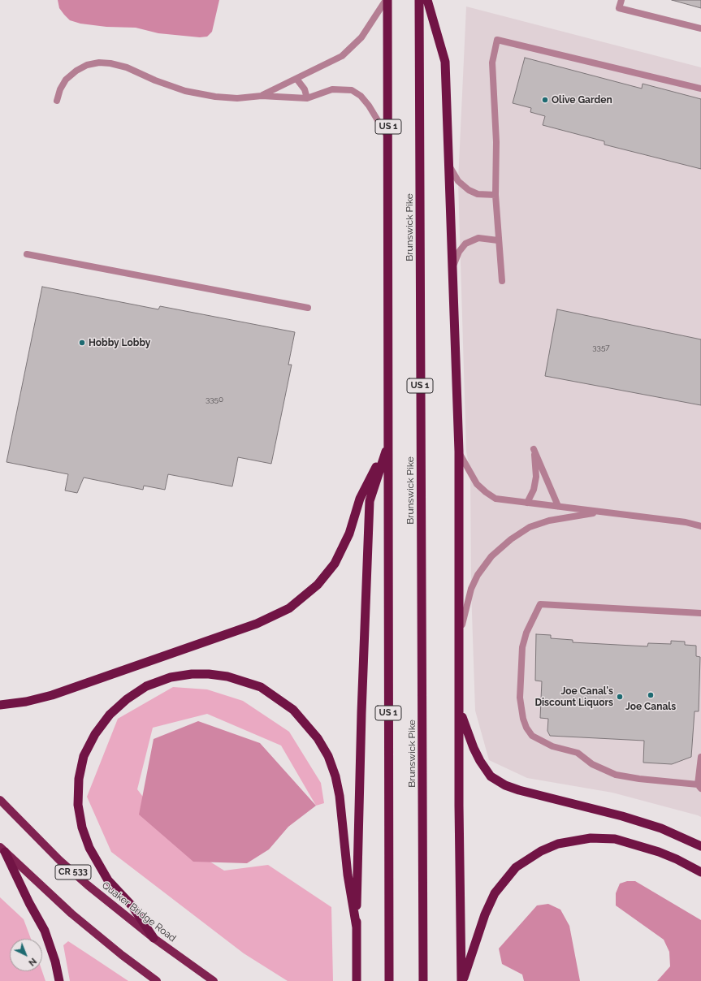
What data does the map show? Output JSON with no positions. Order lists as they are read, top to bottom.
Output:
{
  "streets": {
    "highway": ["US 1", "Brunswick Pike"],
    "main road": ["CR 533", "Quaker Bridge Road"]
  },
  "places": [
    "Olive Garden",
    "Hobby Lobby",
    "Joe Canals",
    "Joe Canal's Discount Liquors"
  ],
  "house_numbers": ["3357", "3350"],
  "north": "bottom right"
}
